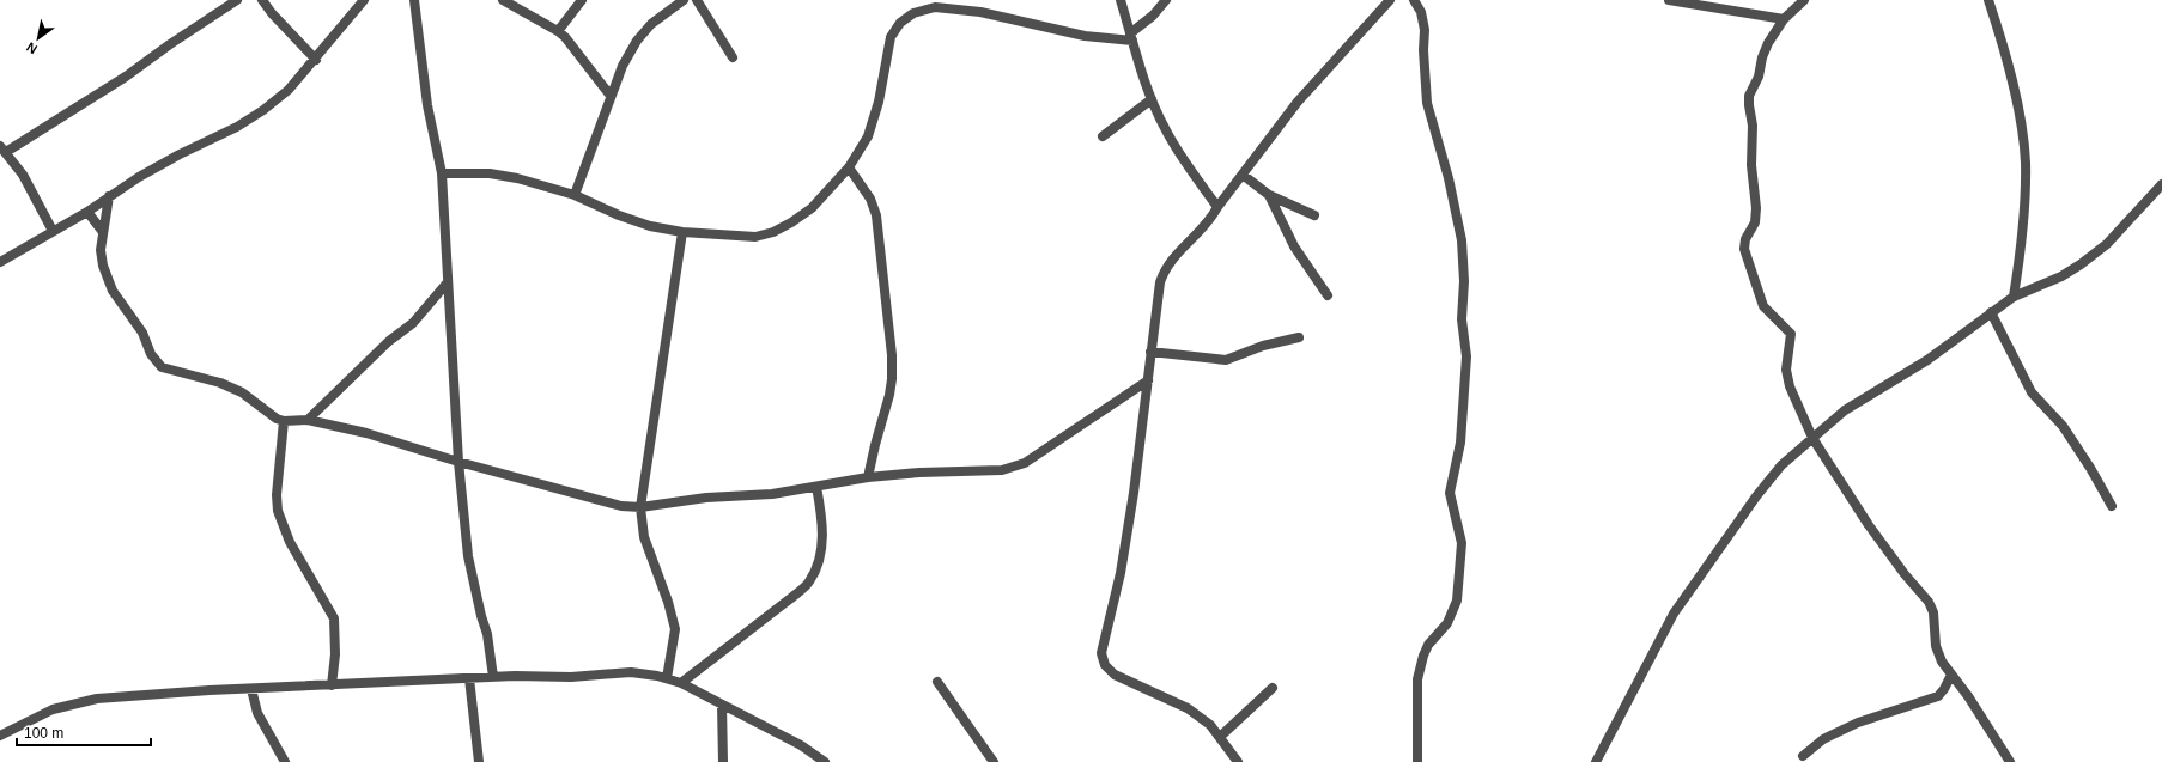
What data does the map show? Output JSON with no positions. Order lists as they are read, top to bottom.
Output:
{
  "scale_bar": "100 m",
  "north": "bottom left"
}
